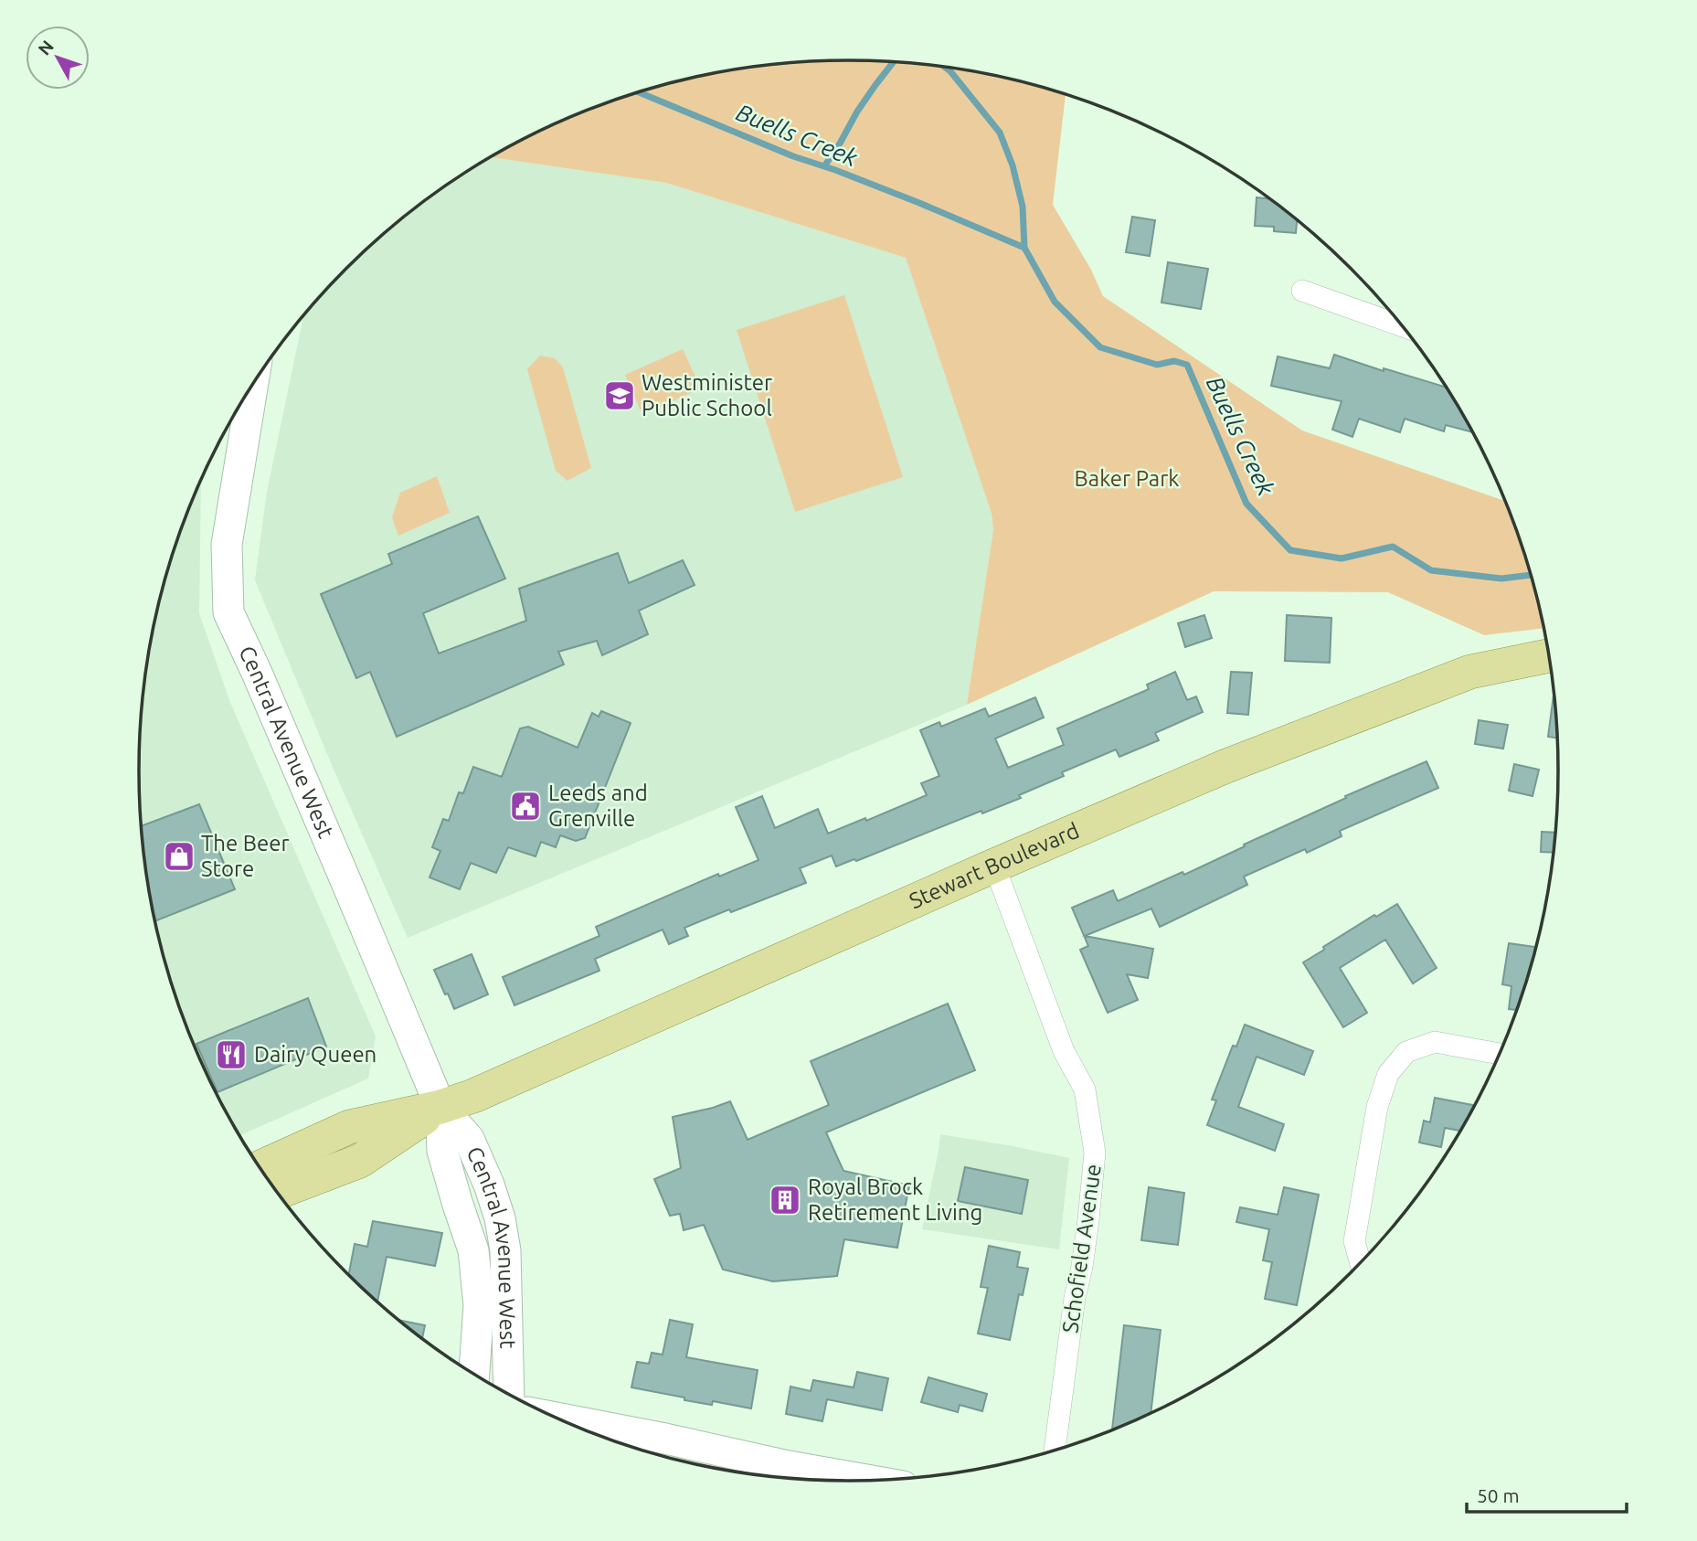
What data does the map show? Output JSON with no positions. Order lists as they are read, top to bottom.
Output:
{
  "streets": {
    "main road": ["Stewart Boulevard"],
    "street": ["Central Avenue West", "Schofield Avenue"]
  },
  "crossings": [
    ["Central Avenue West", "Stewart Boulevard"],
    ["Stewart Boulevard", "Schofield Avenue"]
  ],
  "water": ["Buells Creek"],
  "parks": ["Baker Park"],
  "places": {
    "school or university": ["Westminister Public School"],
    "public building": ["Leeds and Grenville"],
    "shop": ["The Beer Store"],
    "restaurant": ["Dairy Queen"],
    "building": ["Royal Brock Retirement Living"]
  },
  "scale_bar": "50 m",
  "north": "top left"
}
